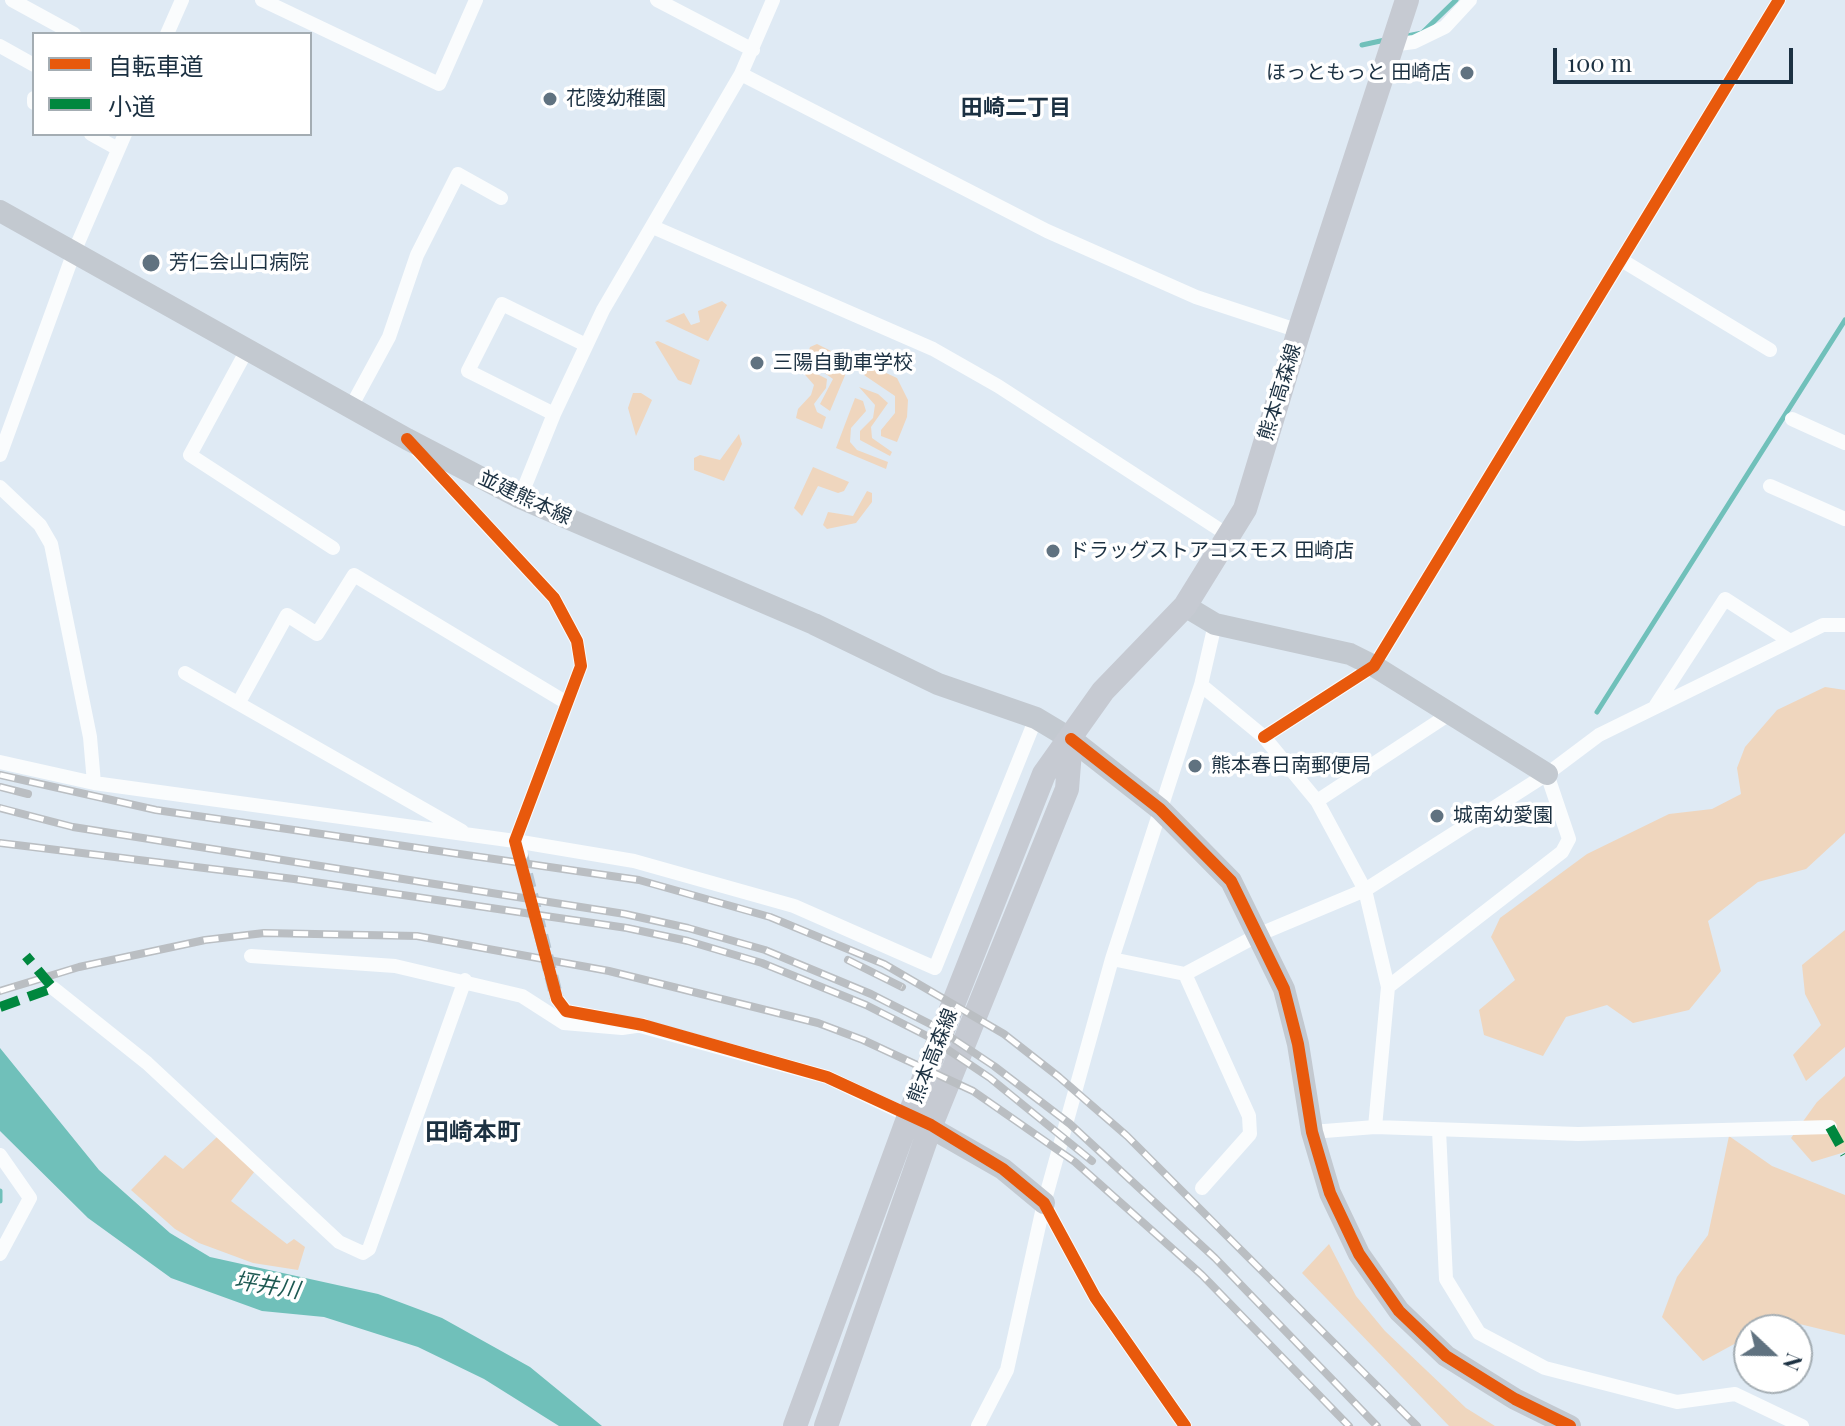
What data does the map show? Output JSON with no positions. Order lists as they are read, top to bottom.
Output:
{
  "streets": {
    "main road": ["熊本高森線"],
    "street": ["並建熊本線"]
  },
  "crossings": [
    ["熊本高森線", "並建熊本線"]
  ],
  "districts": ["田崎二丁目", "田崎本町"],
  "water": ["坪井川"],
  "places": [
    "ほっともっと 田崎店",
    "花陵幼稚園",
    "芳仁会山口病院",
    "三陽自動車学校",
    "ドラッグストアコスモス 田崎店",
    "熊本春日南郵便局",
    "城南幼愛園"
  ],
  "legend": ["自転車道", "小道"],
  "scale_bar": "100 m",
  "north": "right"
}
